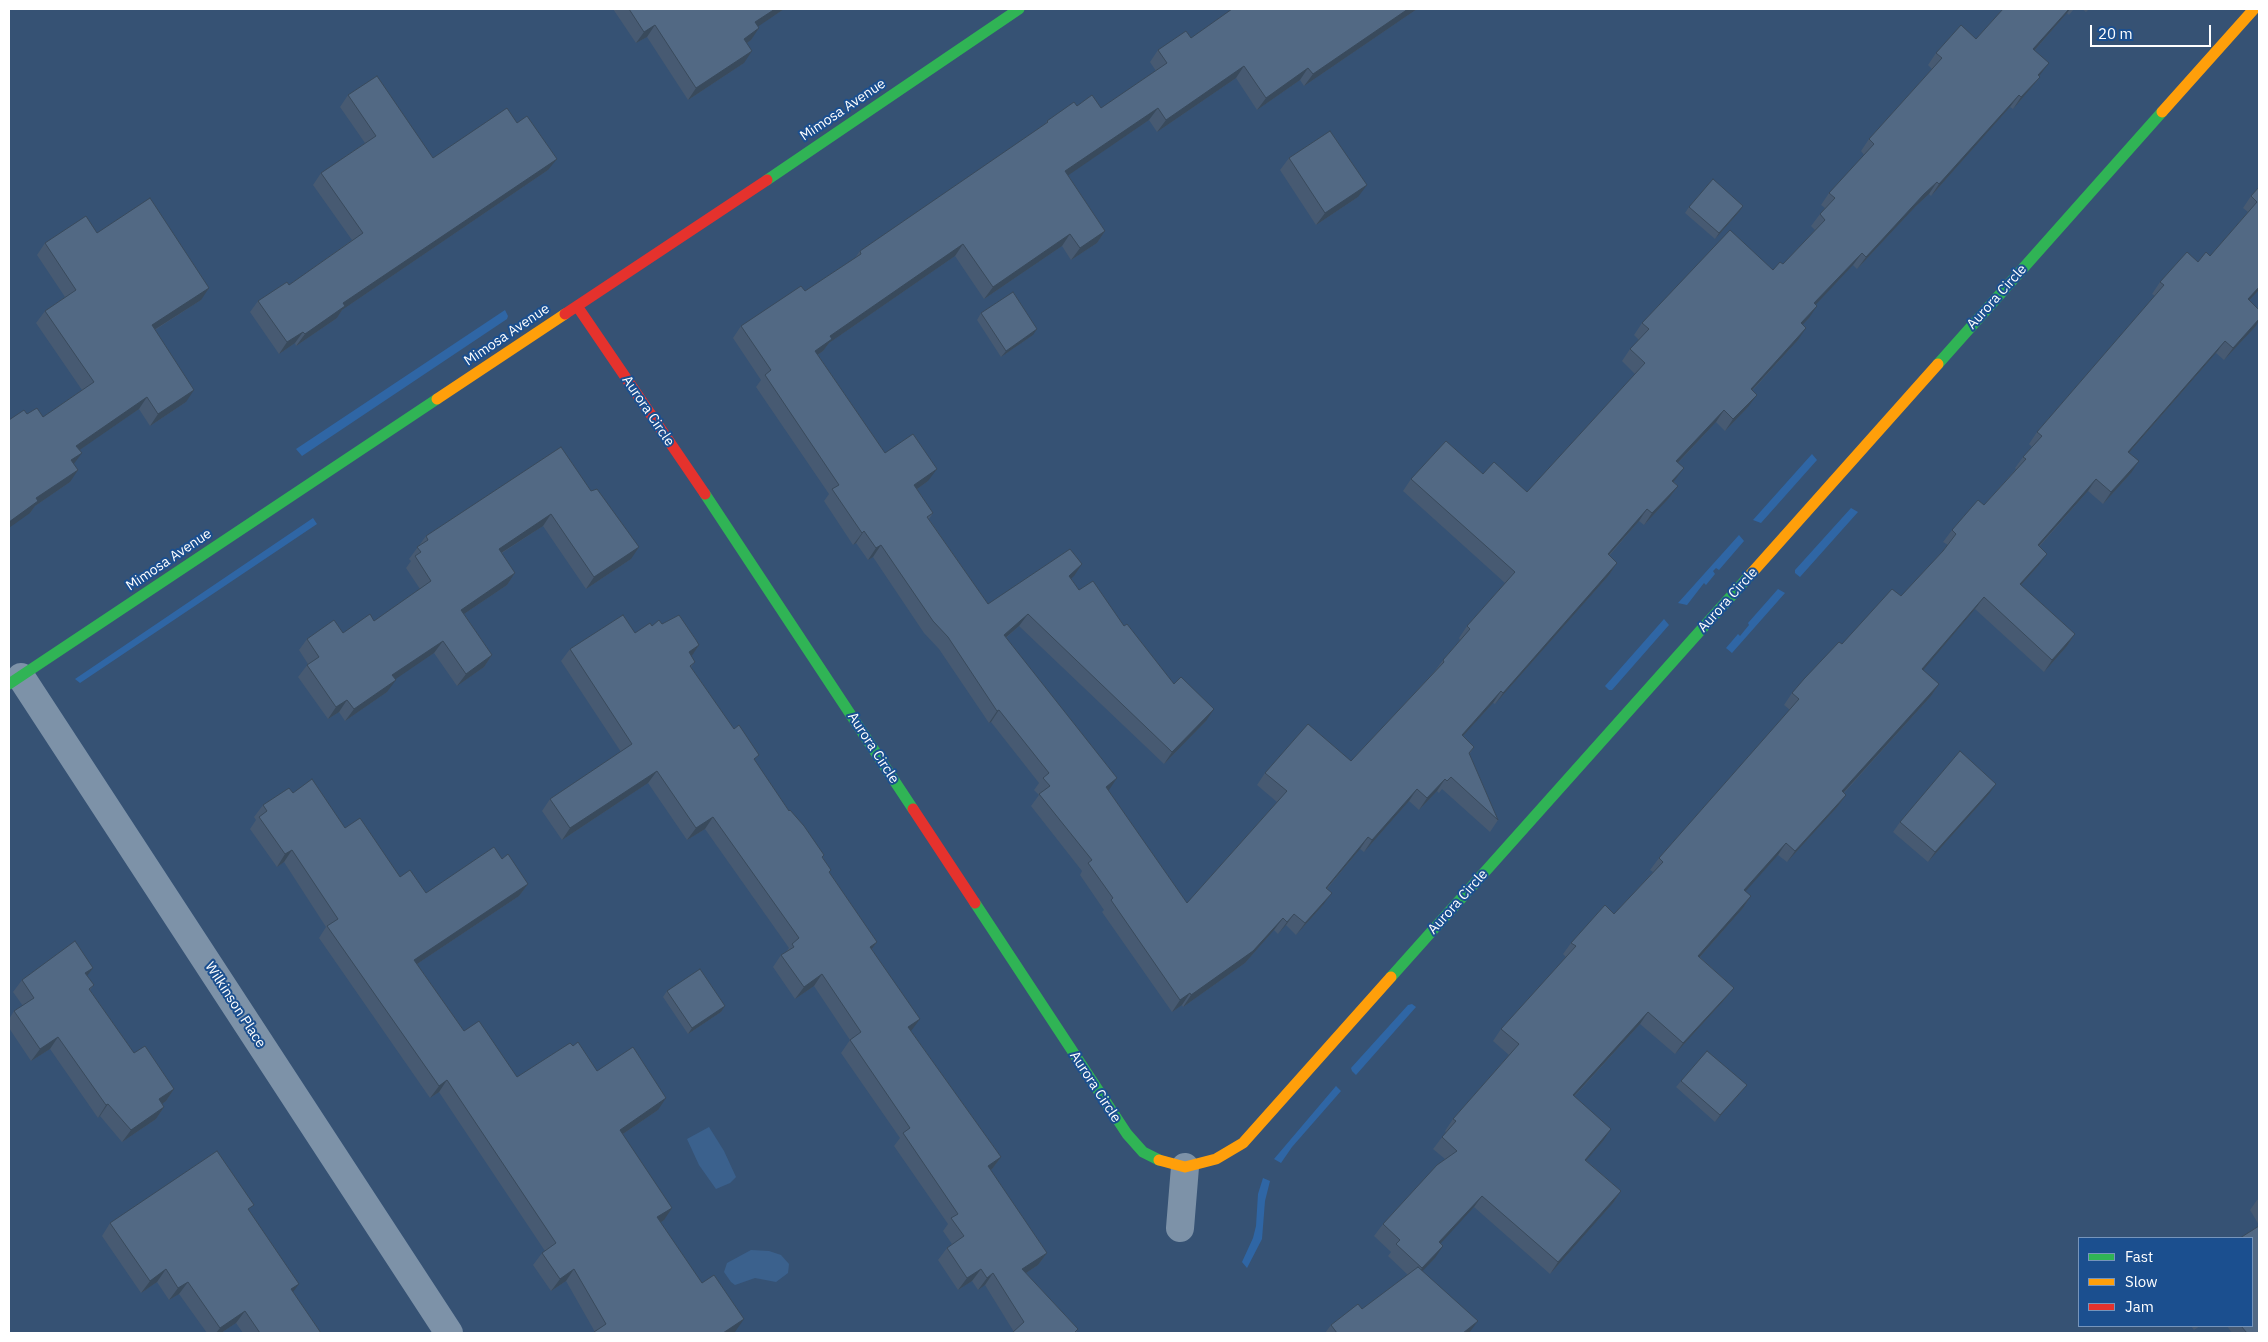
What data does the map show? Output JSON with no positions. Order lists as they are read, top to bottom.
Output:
{
  "streets": {
    "street": ["Mimosa Avenue", "Aurora Circle", "Wilkinson Place"]
  },
  "crossings": [
    ["Mimosa Avenue", "Aurora Circle"],
    ["Mimosa Avenue", "Wilkinson Place"]
  ],
  "legend": ["Fast", "Slow", "Jam"],
  "scale_bar": "20 m"
}
